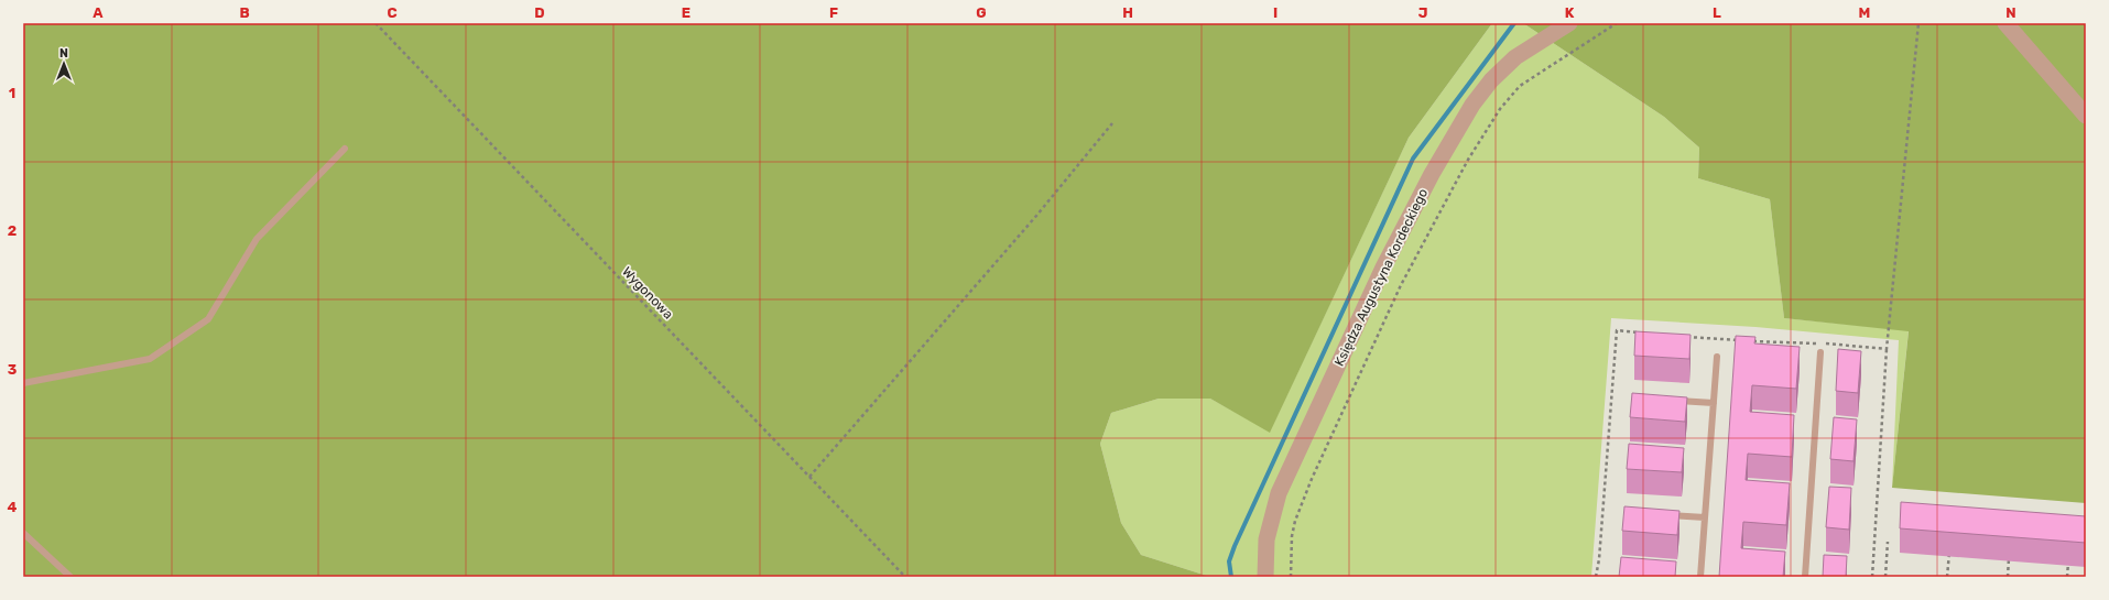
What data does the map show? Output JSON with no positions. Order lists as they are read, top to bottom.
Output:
{
  "streets": {
    "street": ["Księdza Augustyna Kordeckiego"],
    "path": ["Wygonowa"]
  },
  "north": "top",
  "grid": {
    "columns": [
      "A",
      "B",
      "C",
      "D",
      "E",
      "F",
      "G",
      "H",
      "I",
      "J",
      "K",
      "L",
      "M",
      "N"
    ],
    "rows": [
      "1",
      "2",
      "3",
      "4"
    ]
  }
}
